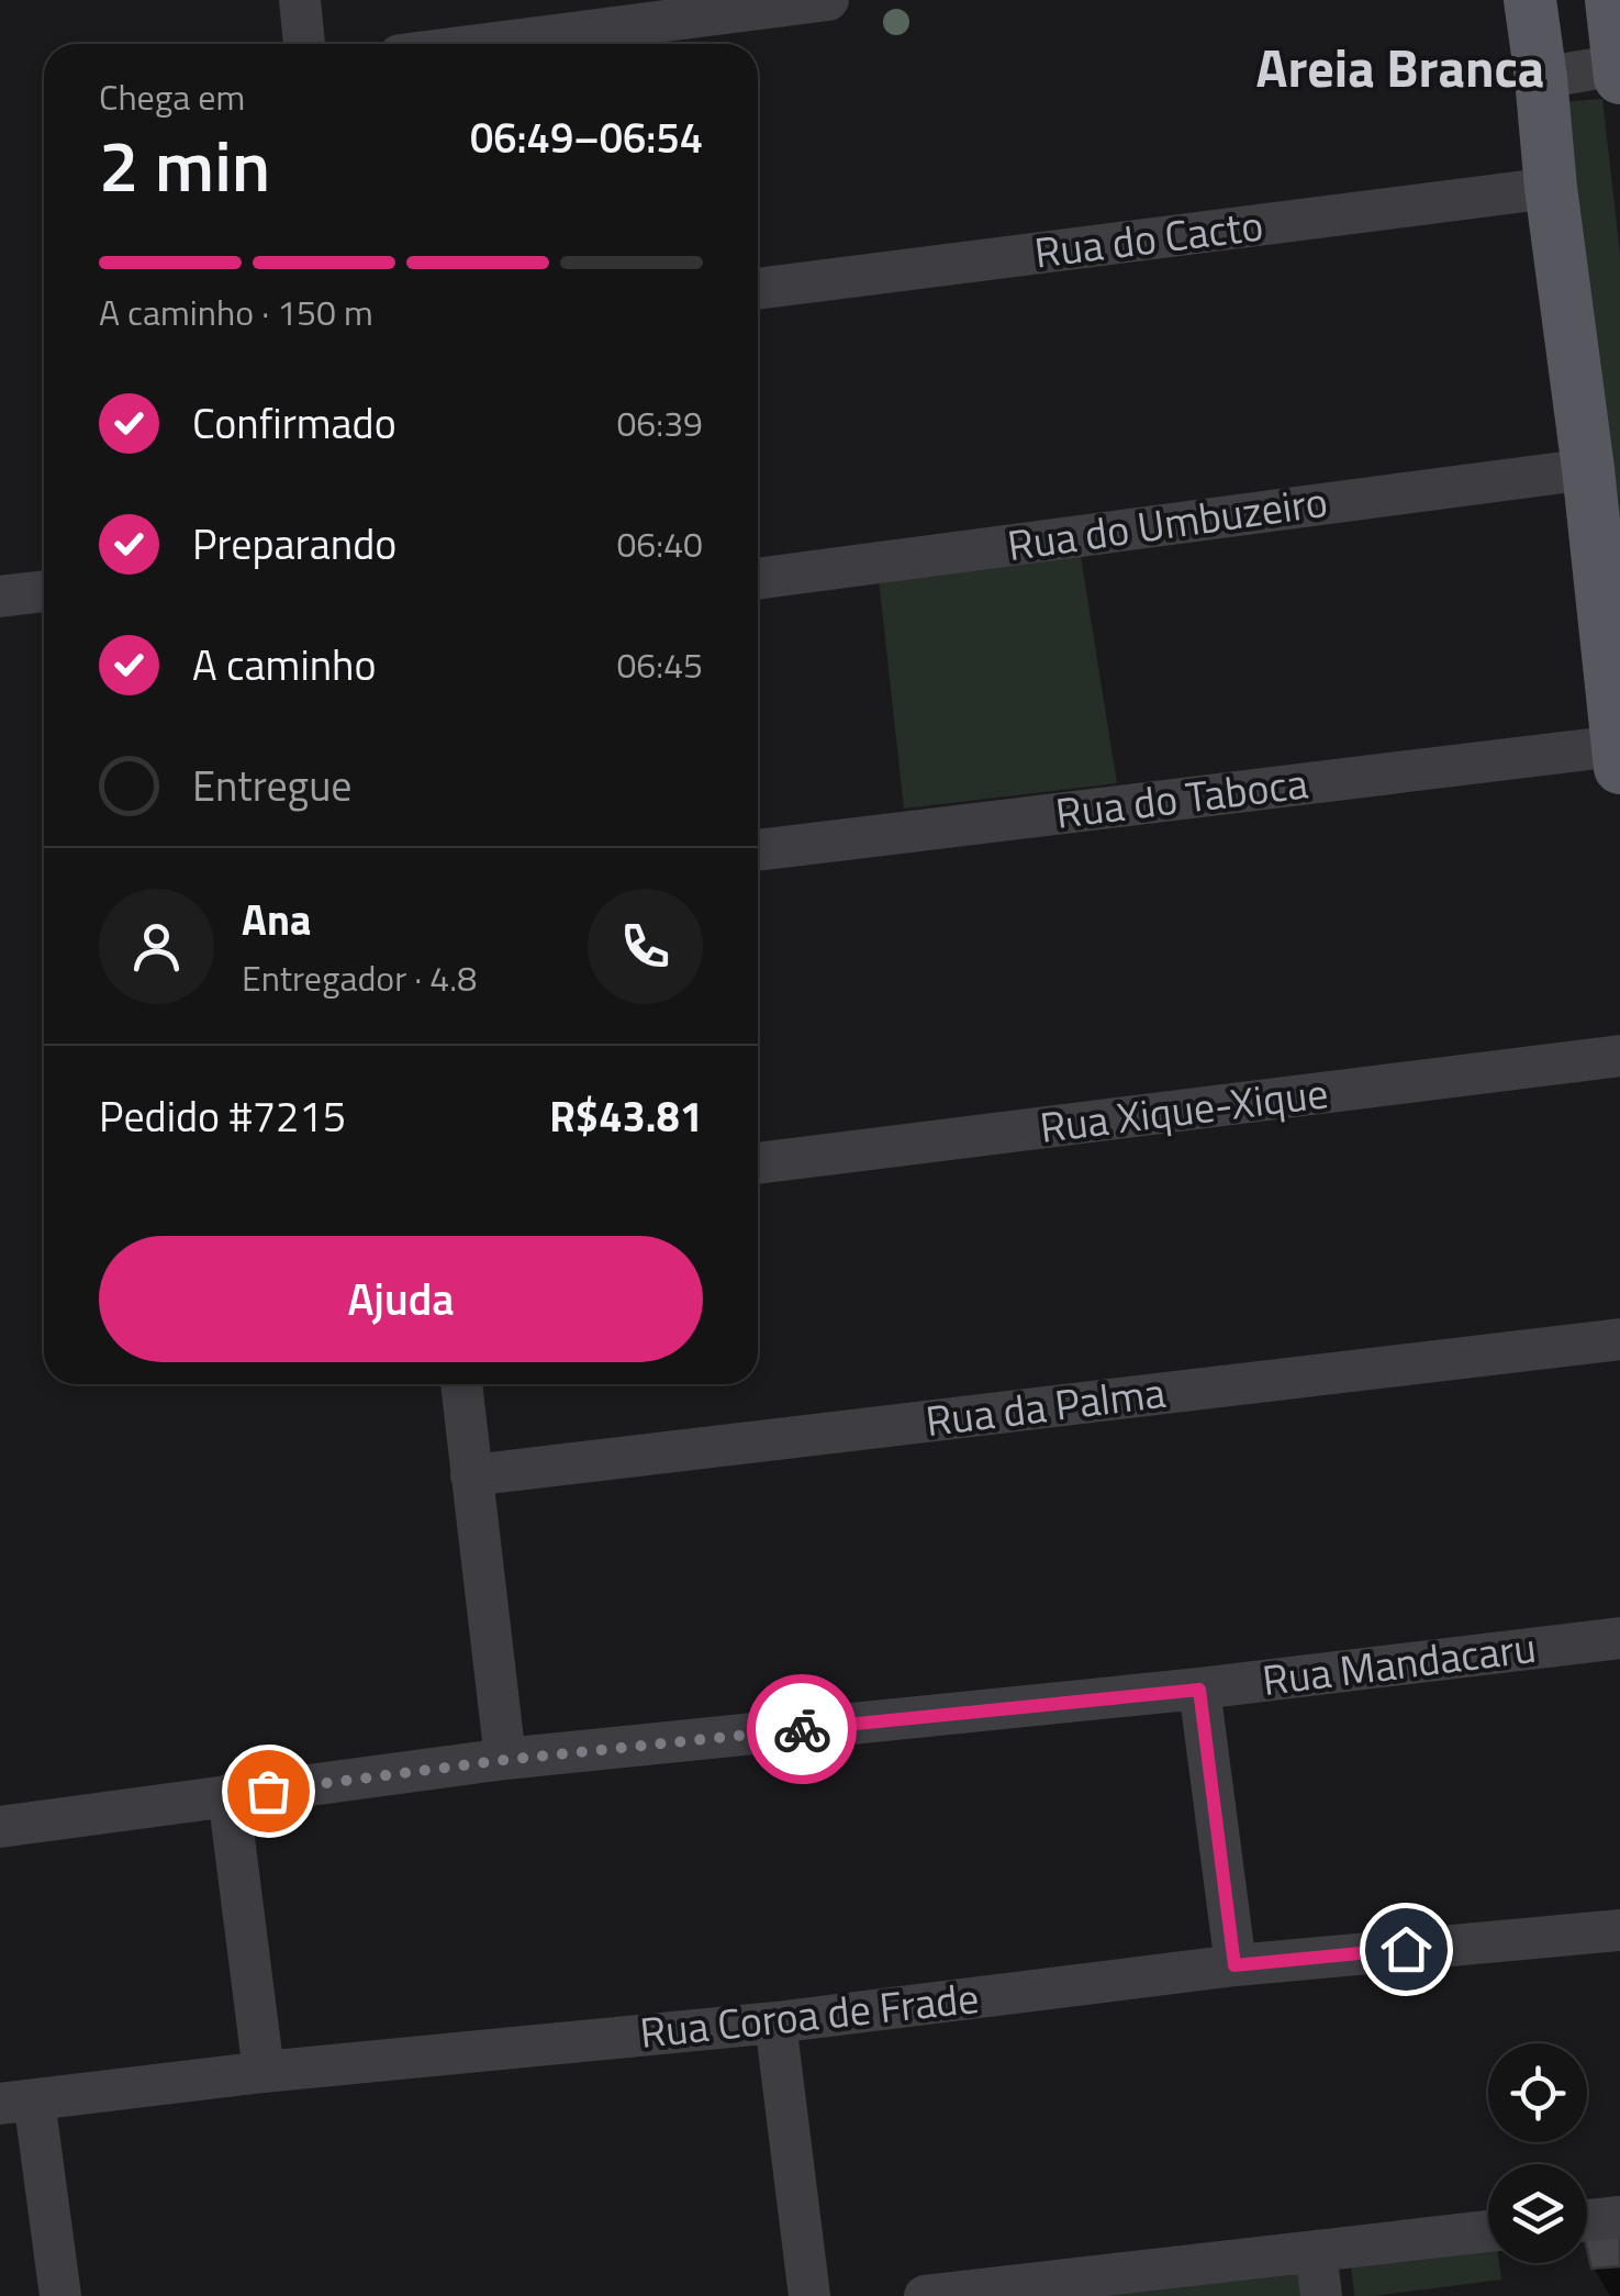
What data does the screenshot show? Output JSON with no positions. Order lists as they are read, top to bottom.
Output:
{
  "streets": {
    "street": [
      "Rua do Cacto",
      "Rua do Umbuzeiro",
      "Rua do Taboca",
      "Rua Xique-Xique",
      "Rua da Palma",
      "Rua Mandacaru",
      "Rua Coroa de Frade"
    ]
  },
  "districts": ["Areia Branca"],
  "page": {
    "heading": ["2 min", "Chega em", "06:49–06:54"],
    "panel": [
      "Ana",
      "Entregador · 4.8",
      "Pedido #7215",
      "R$43.81"
    ],
    "bar": "A caminho · 150 m",
    "list": [
      ["Confirmado", "06:39"],
      ["Preparando", "06:40"],
      ["A caminho", "06:45"],
      "Entregue"
    ],
    "buttons": "Ajuda"
  }
}
